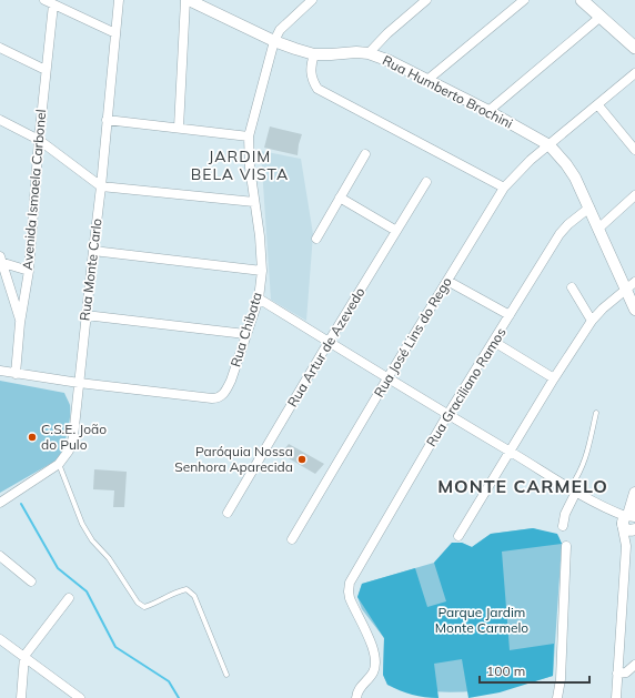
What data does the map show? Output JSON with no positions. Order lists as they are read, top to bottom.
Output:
{
  "streets": {
    "street": [
      "Rua Humberto Brochini",
      "Avenida Ismaela Carbonel",
      "Rua Monte Carlo",
      "Rua Chibata",
      "Rua José Lins do Rego",
      "Rua Artur de Azevedo",
      "Rua Graciliano Ramos"
    ]
  },
  "crossings": [
    ["Rua Humberto Brochini", "Rua Chibata"],
    ["Rua Humberto Brochini", "Rua José Lins do Rego"],
    ["Rua Humberto Brochini", "Rua Graciliano Ramos"],
    ["Rua Monte Carlo", "Rua Chibata"]
  ],
  "districts": ["JARDIM BELA VISTA", "MONTE CARMELO"],
  "parks": ["Parque Jardim Monte Carmelo"],
  "places": ["C.S.E. João do Pulo", "Paróquia Nossa Senhora Aparecida"],
  "scale_bar": "100 m"
}
